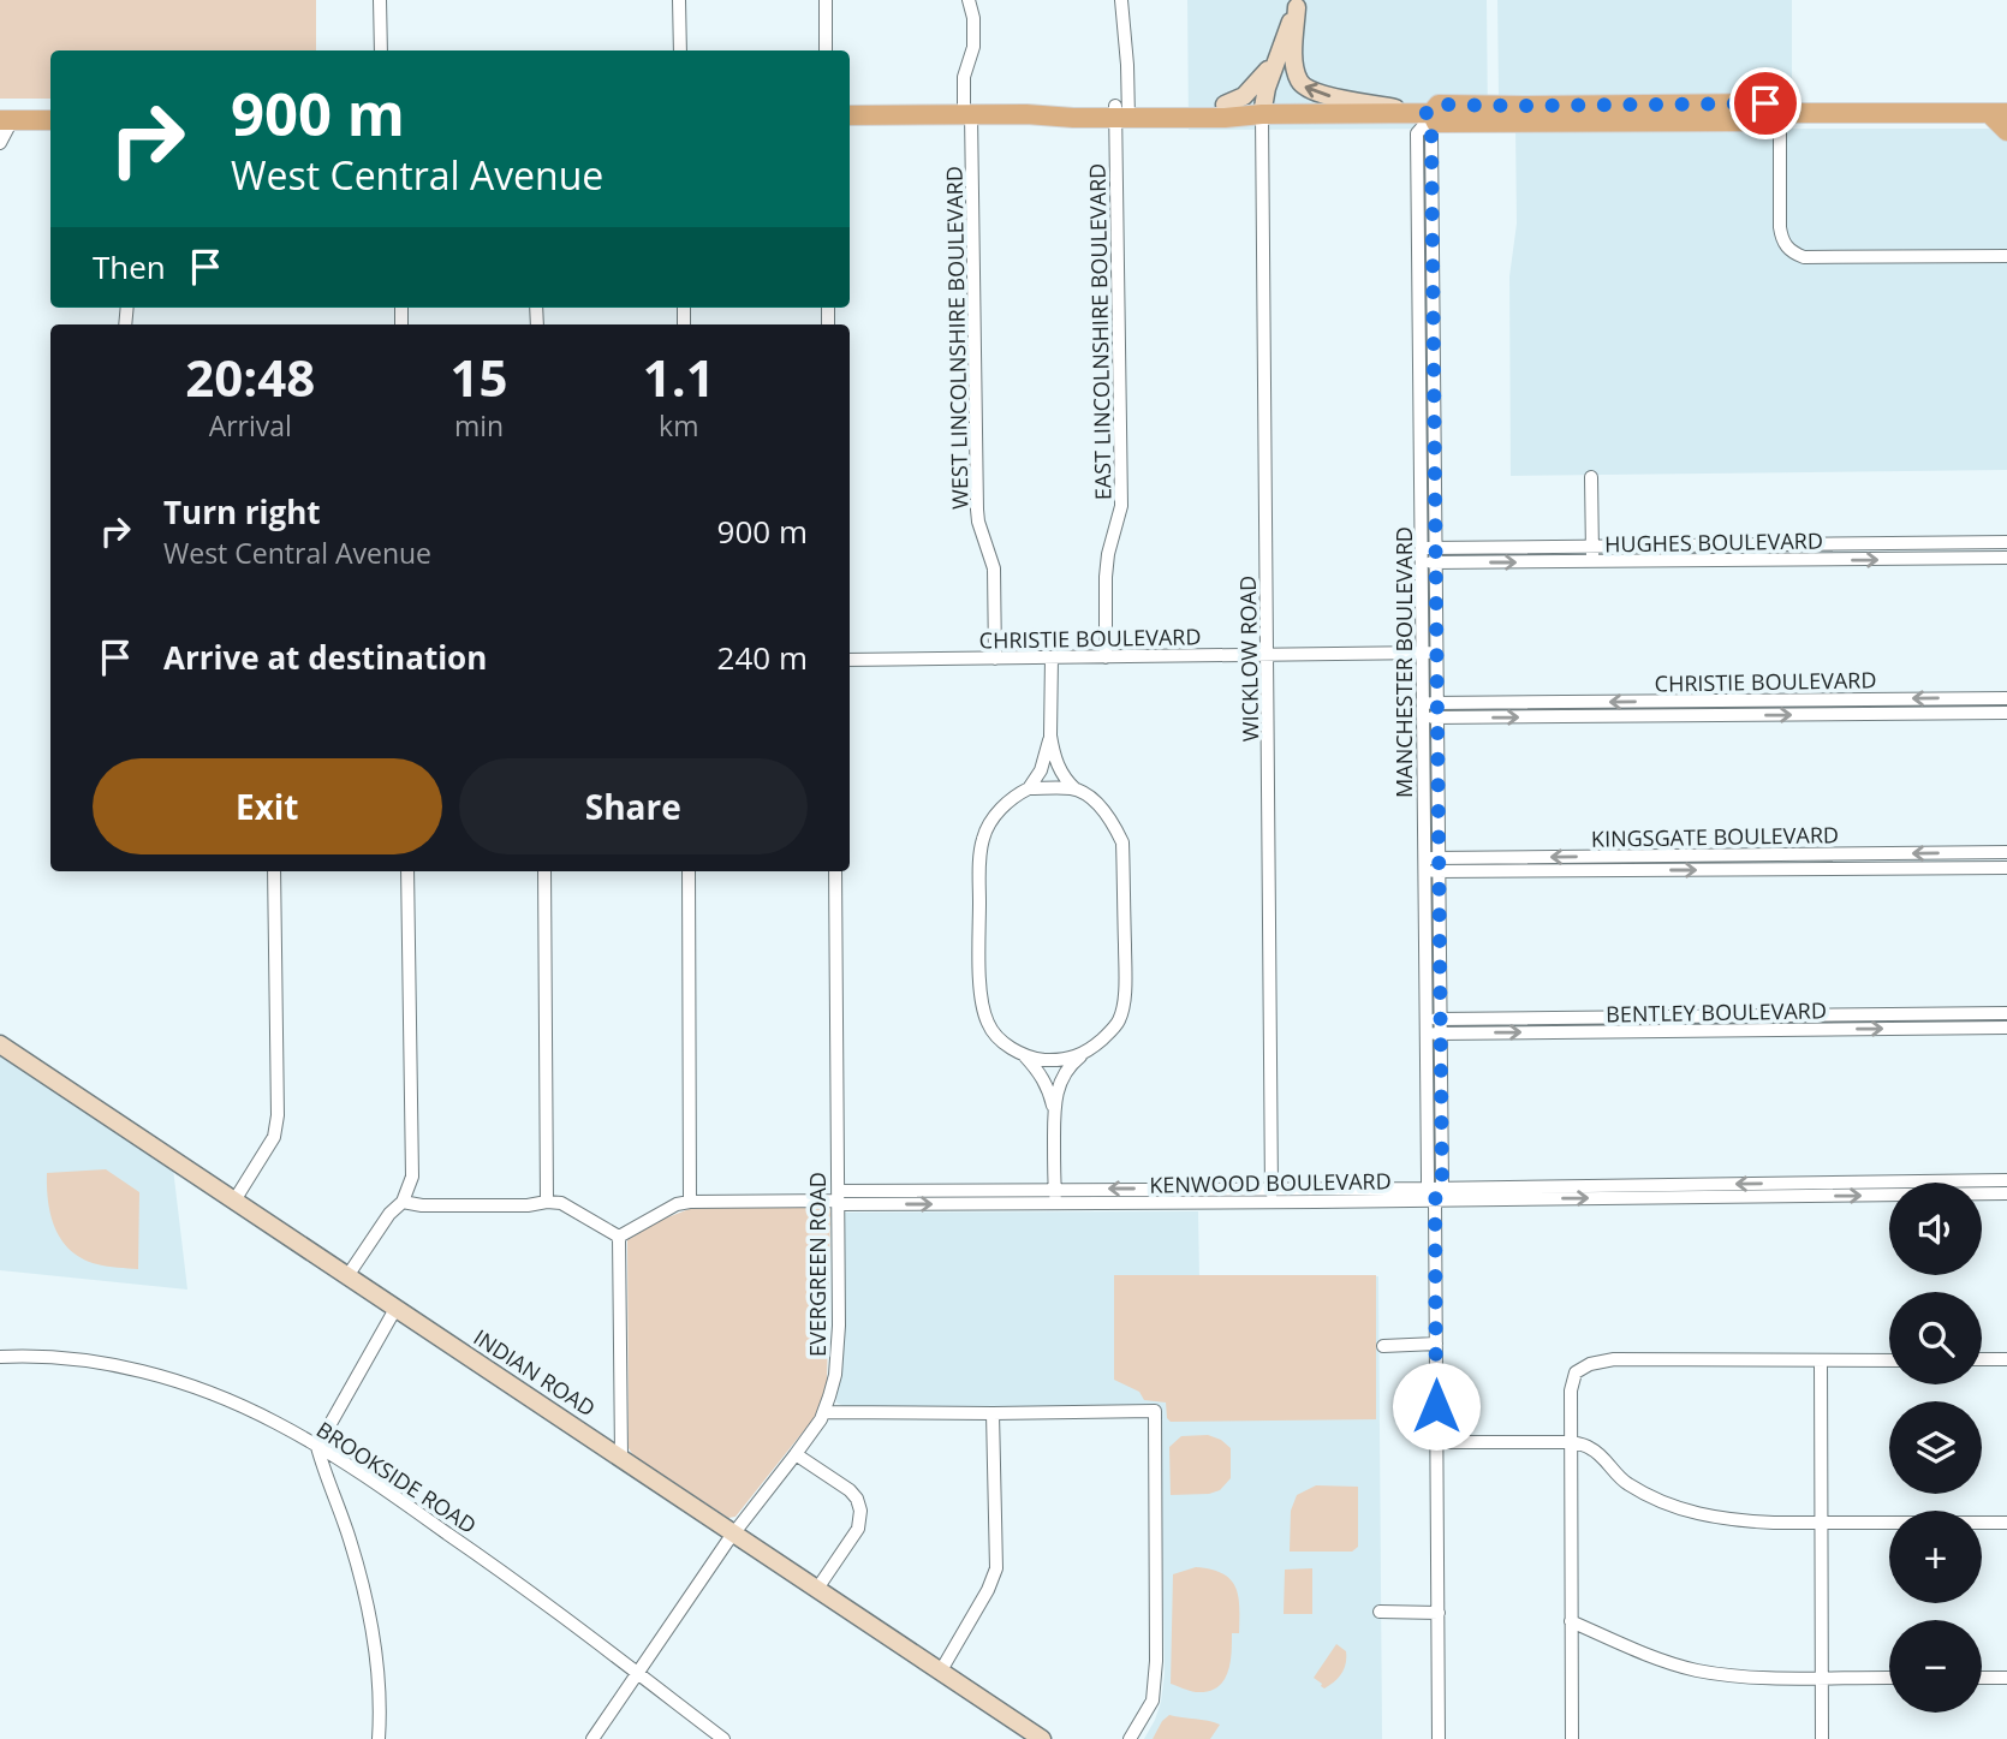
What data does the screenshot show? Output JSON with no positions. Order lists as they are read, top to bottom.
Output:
{
  "streets": {
    "street": [
      "EAST LINCOLNSHIRE BOULEVARD",
      "WEST LINCOLNSHIRE BOULEVARD",
      "HUGHES BOULEVARD",
      "CHRISTIE BOULEVARD",
      "WICKLOW ROAD",
      "MANCHESTER BOULEVARD",
      "KINGSGATE BOULEVARD",
      "BENTLEY BOULEVARD",
      "KENWOOD BOULEVARD",
      "EVERGREEN ROAD",
      "INDIAN ROAD",
      "BROOKSIDE ROAD"
    ]
  },
  "crossings": [
    ["EAST LINCOLNSHIRE BOULEVARD", "CHRISTIE BOULEVARD"],
    ["WEST LINCOLNSHIRE BOULEVARD", "CHRISTIE BOULEVARD"],
    ["HUGHES BOULEVARD", "MANCHESTER BOULEVARD"],
    ["CHRISTIE BOULEVARD", "WICKLOW ROAD"],
    ["CHRISTIE BOULEVARD", "MANCHESTER BOULEVARD"],
    ["WICKLOW ROAD", "KENWOOD BOULEVARD"],
    ["MANCHESTER BOULEVARD", "KINGSGATE BOULEVARD"],
    ["MANCHESTER BOULEVARD", "BENTLEY BOULEVARD"],
    ["MANCHESTER BOULEVARD", "KENWOOD BOULEVARD"],
    ["KENWOOD BOULEVARD", "EVERGREEN ROAD"],
    ["EVERGREEN ROAD", "INDIAN ROAD"],
    ["EVERGREEN ROAD", "BROOKSIDE ROAD"]
  ],
  "page": {
    "turn": ["900 m", "West Central Avenue"],
    "then": "Then",
    "eta": [
      "20:48",
      "Arrival",
      "15",
      "min",
      "1.1",
      "km"
    ],
    "list": [
      {
        "name": "Turn right",
        "note": "West Central Avenue",
        "value": "900 m"
      },
      {
        "name": "Arrive at destination",
        "value": "240 m"
      }
    ],
    "buttons": ["Exit", "Share"],
    "map_buttons": ["+", "−"]
  }
}
